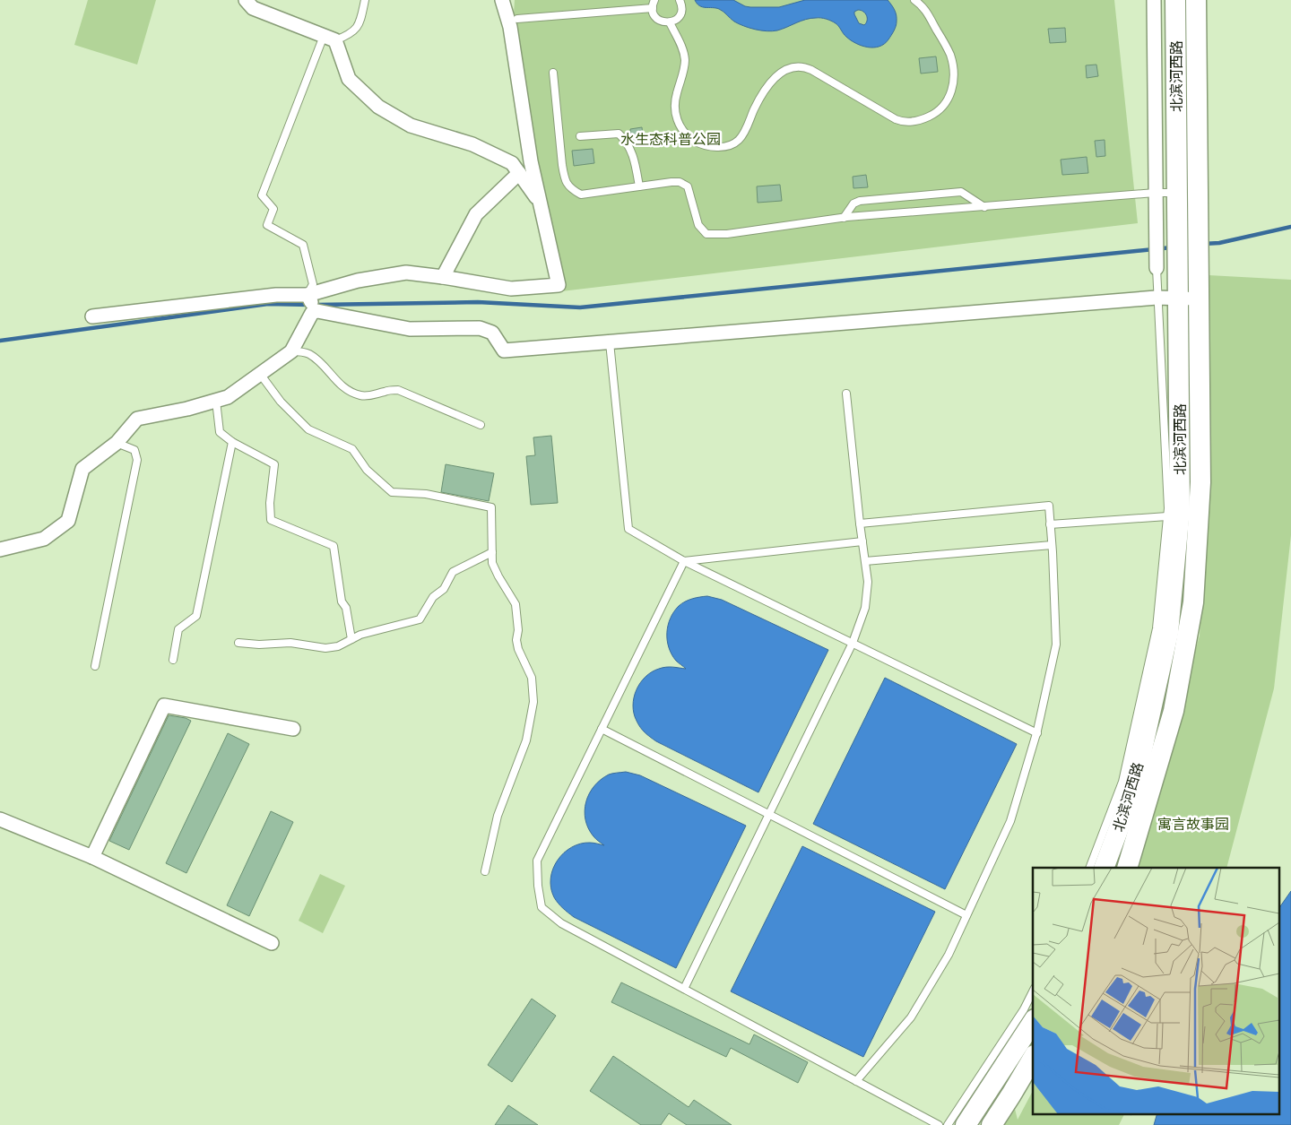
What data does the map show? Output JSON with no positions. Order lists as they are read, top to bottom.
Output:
{
  "streets": {
    "main road": ["北滨河西路"]
  },
  "parks": ["水生态科普公园", "寓言故事园"]
}
